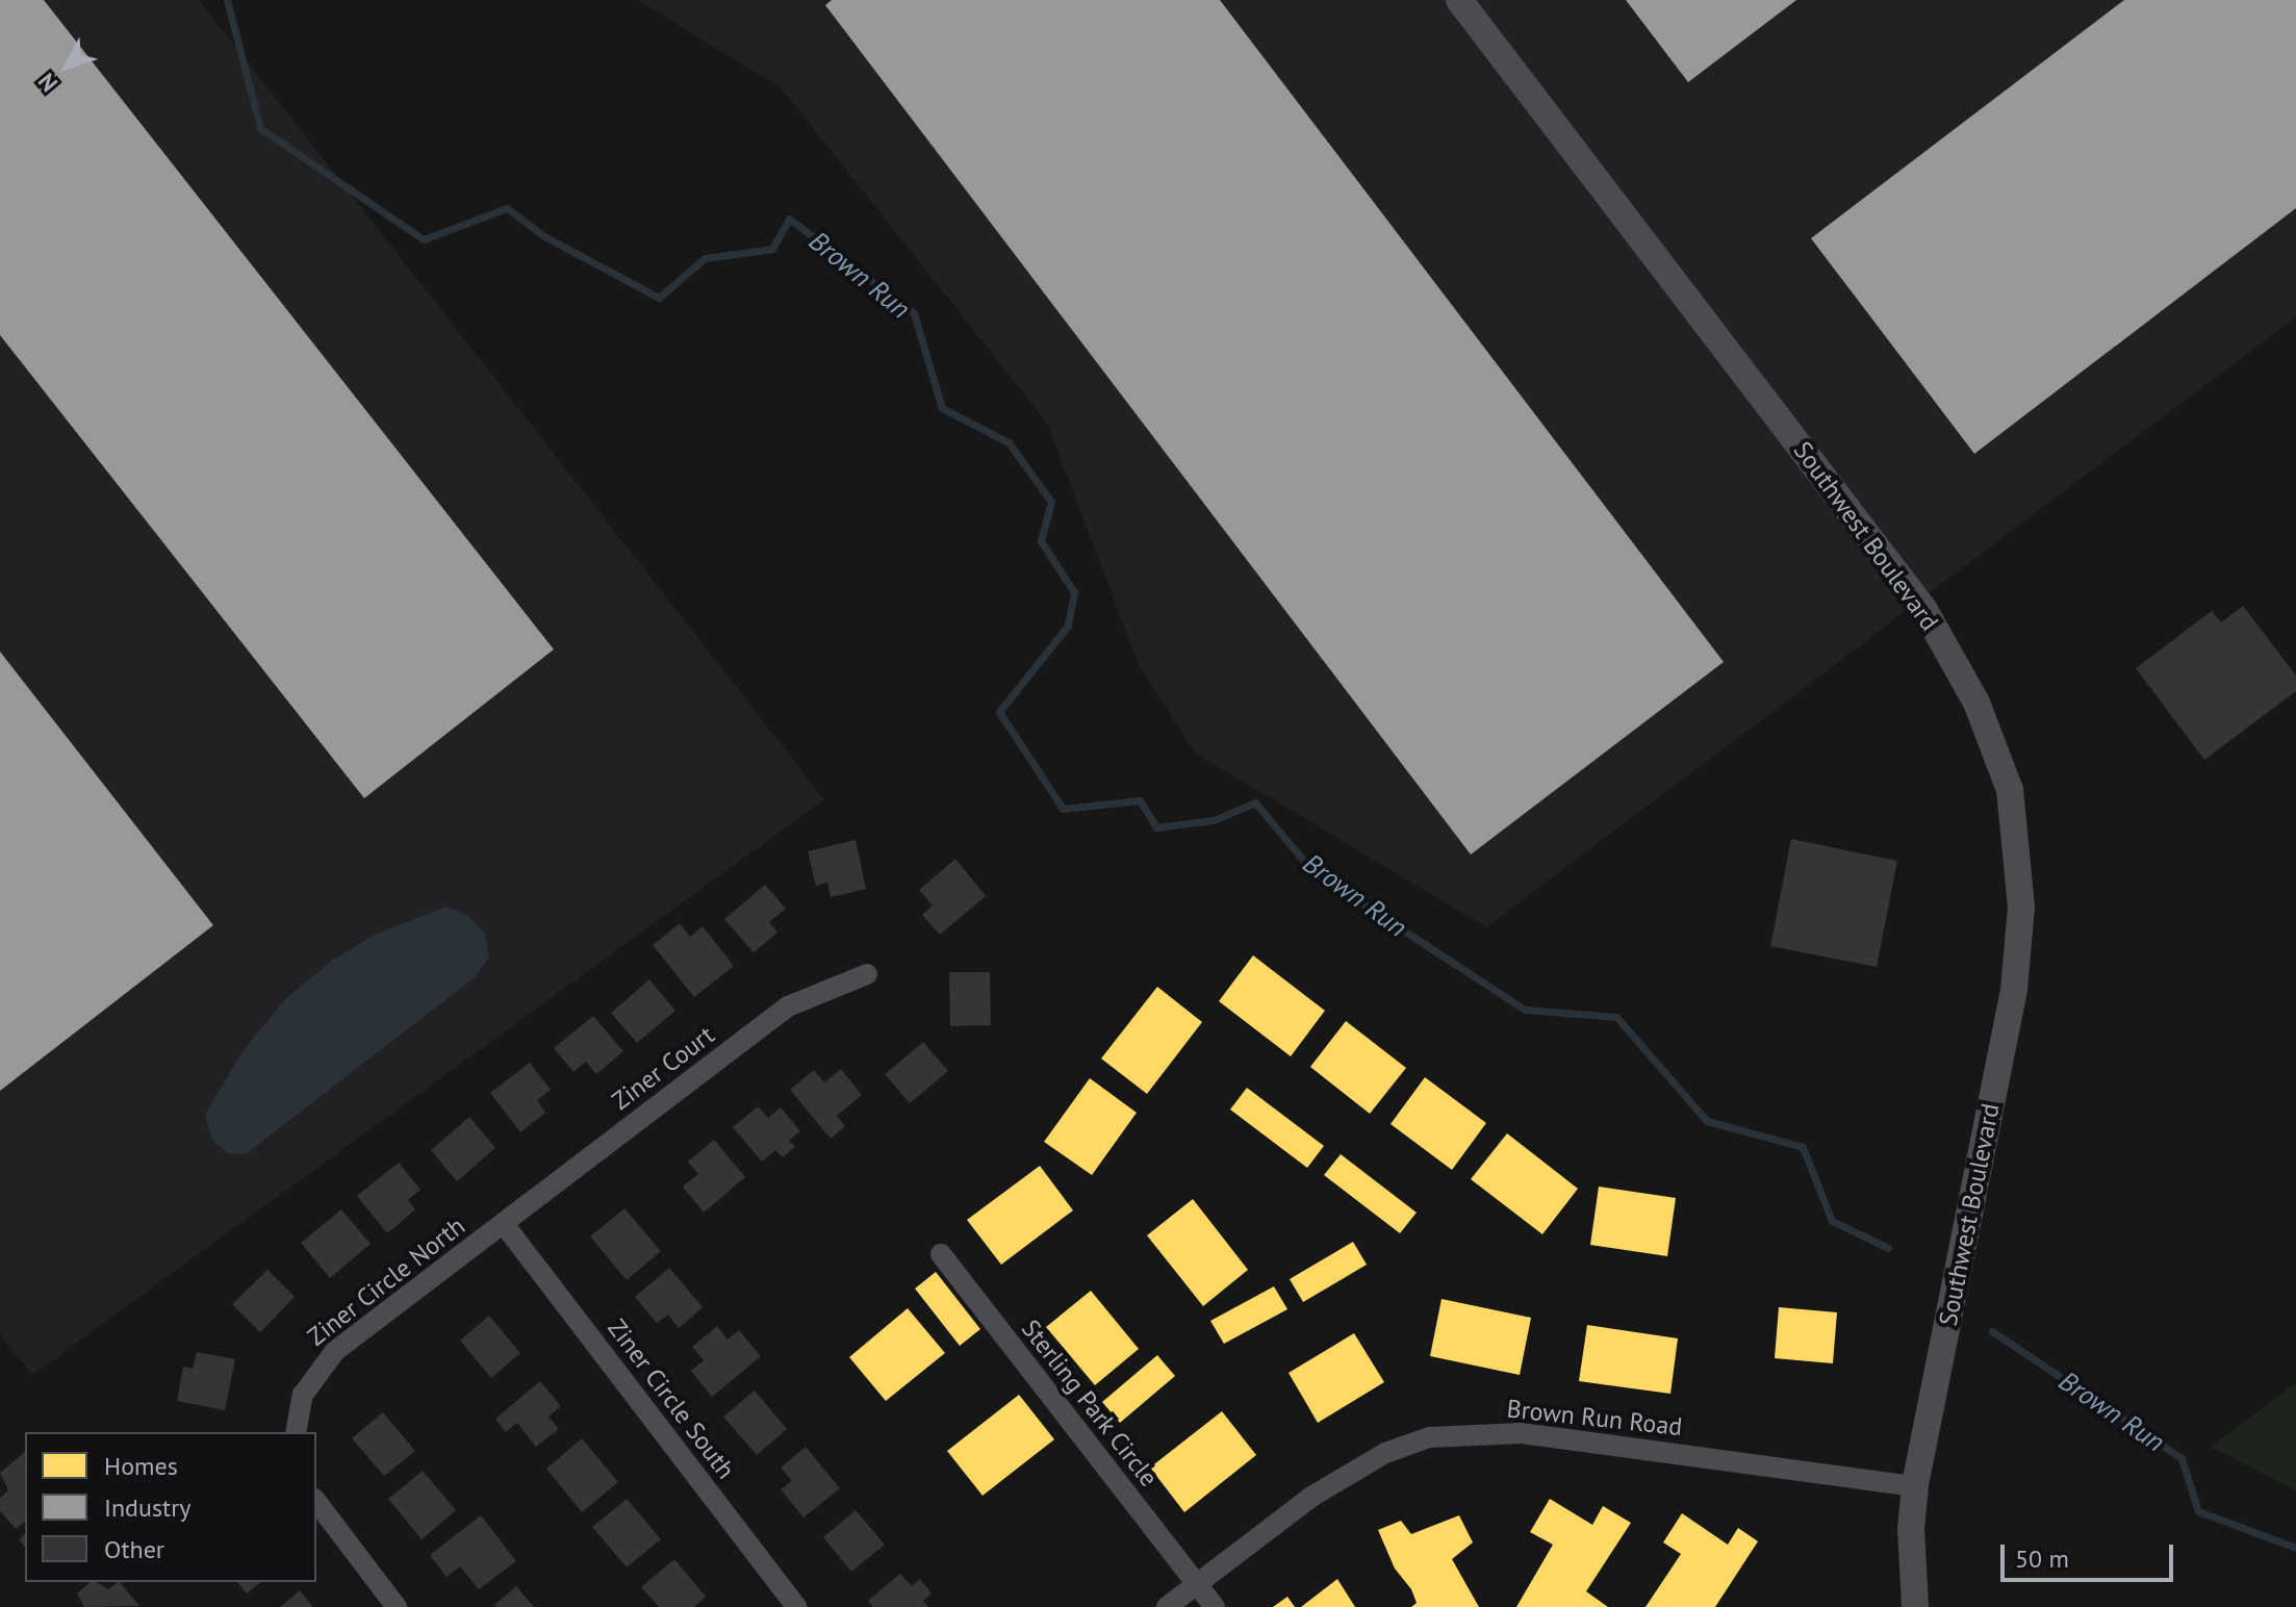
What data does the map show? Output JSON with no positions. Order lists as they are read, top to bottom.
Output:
{
  "streets": {
    "street": [
      "Southwest Boulevard",
      "Ziner Court",
      "Ziner Circle North",
      "Ziner Circle South",
      "Sterling Park Circle",
      "Brown Run Road"
    ]
  },
  "crossings": [
    ["Southwest Boulevard", "Brown Run Road"],
    ["Ziner Court", "Ziner Circle North"],
    ["Ziner Court", "Ziner Circle South"],
    ["Ziner Circle North", "Ziner Circle South"],
    ["Sterling Park Circle", "Brown Run Road"]
  ],
  "water": ["Brown Run"],
  "legend": ["Homes", "Industry", "Other"],
  "scale_bar": "50 m",
  "north": "bottom left"
}
